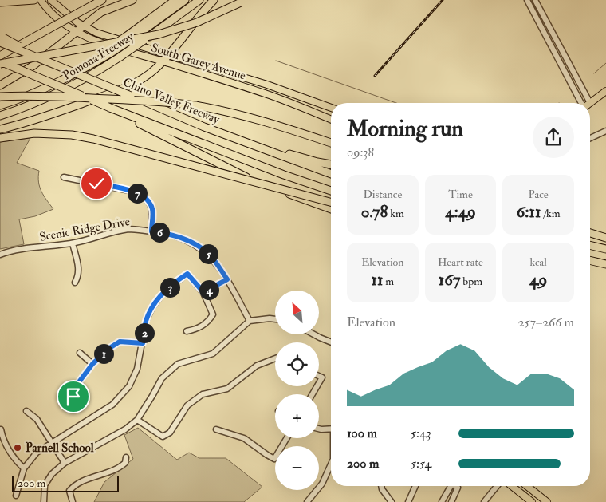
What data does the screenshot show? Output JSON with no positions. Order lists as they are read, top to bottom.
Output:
{
  "streets": {
    "highway": ["Pomona Freeway", "Chino Valley Freeway"],
    "main road": ["South Garey Avenue"],
    "street": ["Scenic Ridge Drive"]
  },
  "places": ["Parnell School"],
  "scale_bar": "200 m",
  "north": "top left",
  "page": {
    "heading": ["Morning run", "09:38"],
    "stats": [
      ["Distance", "0.78 km"],
      ["Time", "4:49"],
      ["Pace", "6:11 /km"],
      ["Elevation", "11 m"],
      ["Heart rate", "167 bpm"],
      ["kcal", "49"]
    ],
    "pins": [
      "7",
      "6",
      "5",
      "3",
      "4",
      "2",
      "1"
    ],
    "map_buttons": ["+", "−"],
    "chart": ["Elevation", "257–266 m"],
    "list": [
      {
        "name": "100 m",
        "note": "5:43"
      },
      {
        "name": "200 m",
        "note": "5:54"
      }
    ],
    "scale": "200 m"
  }
}
